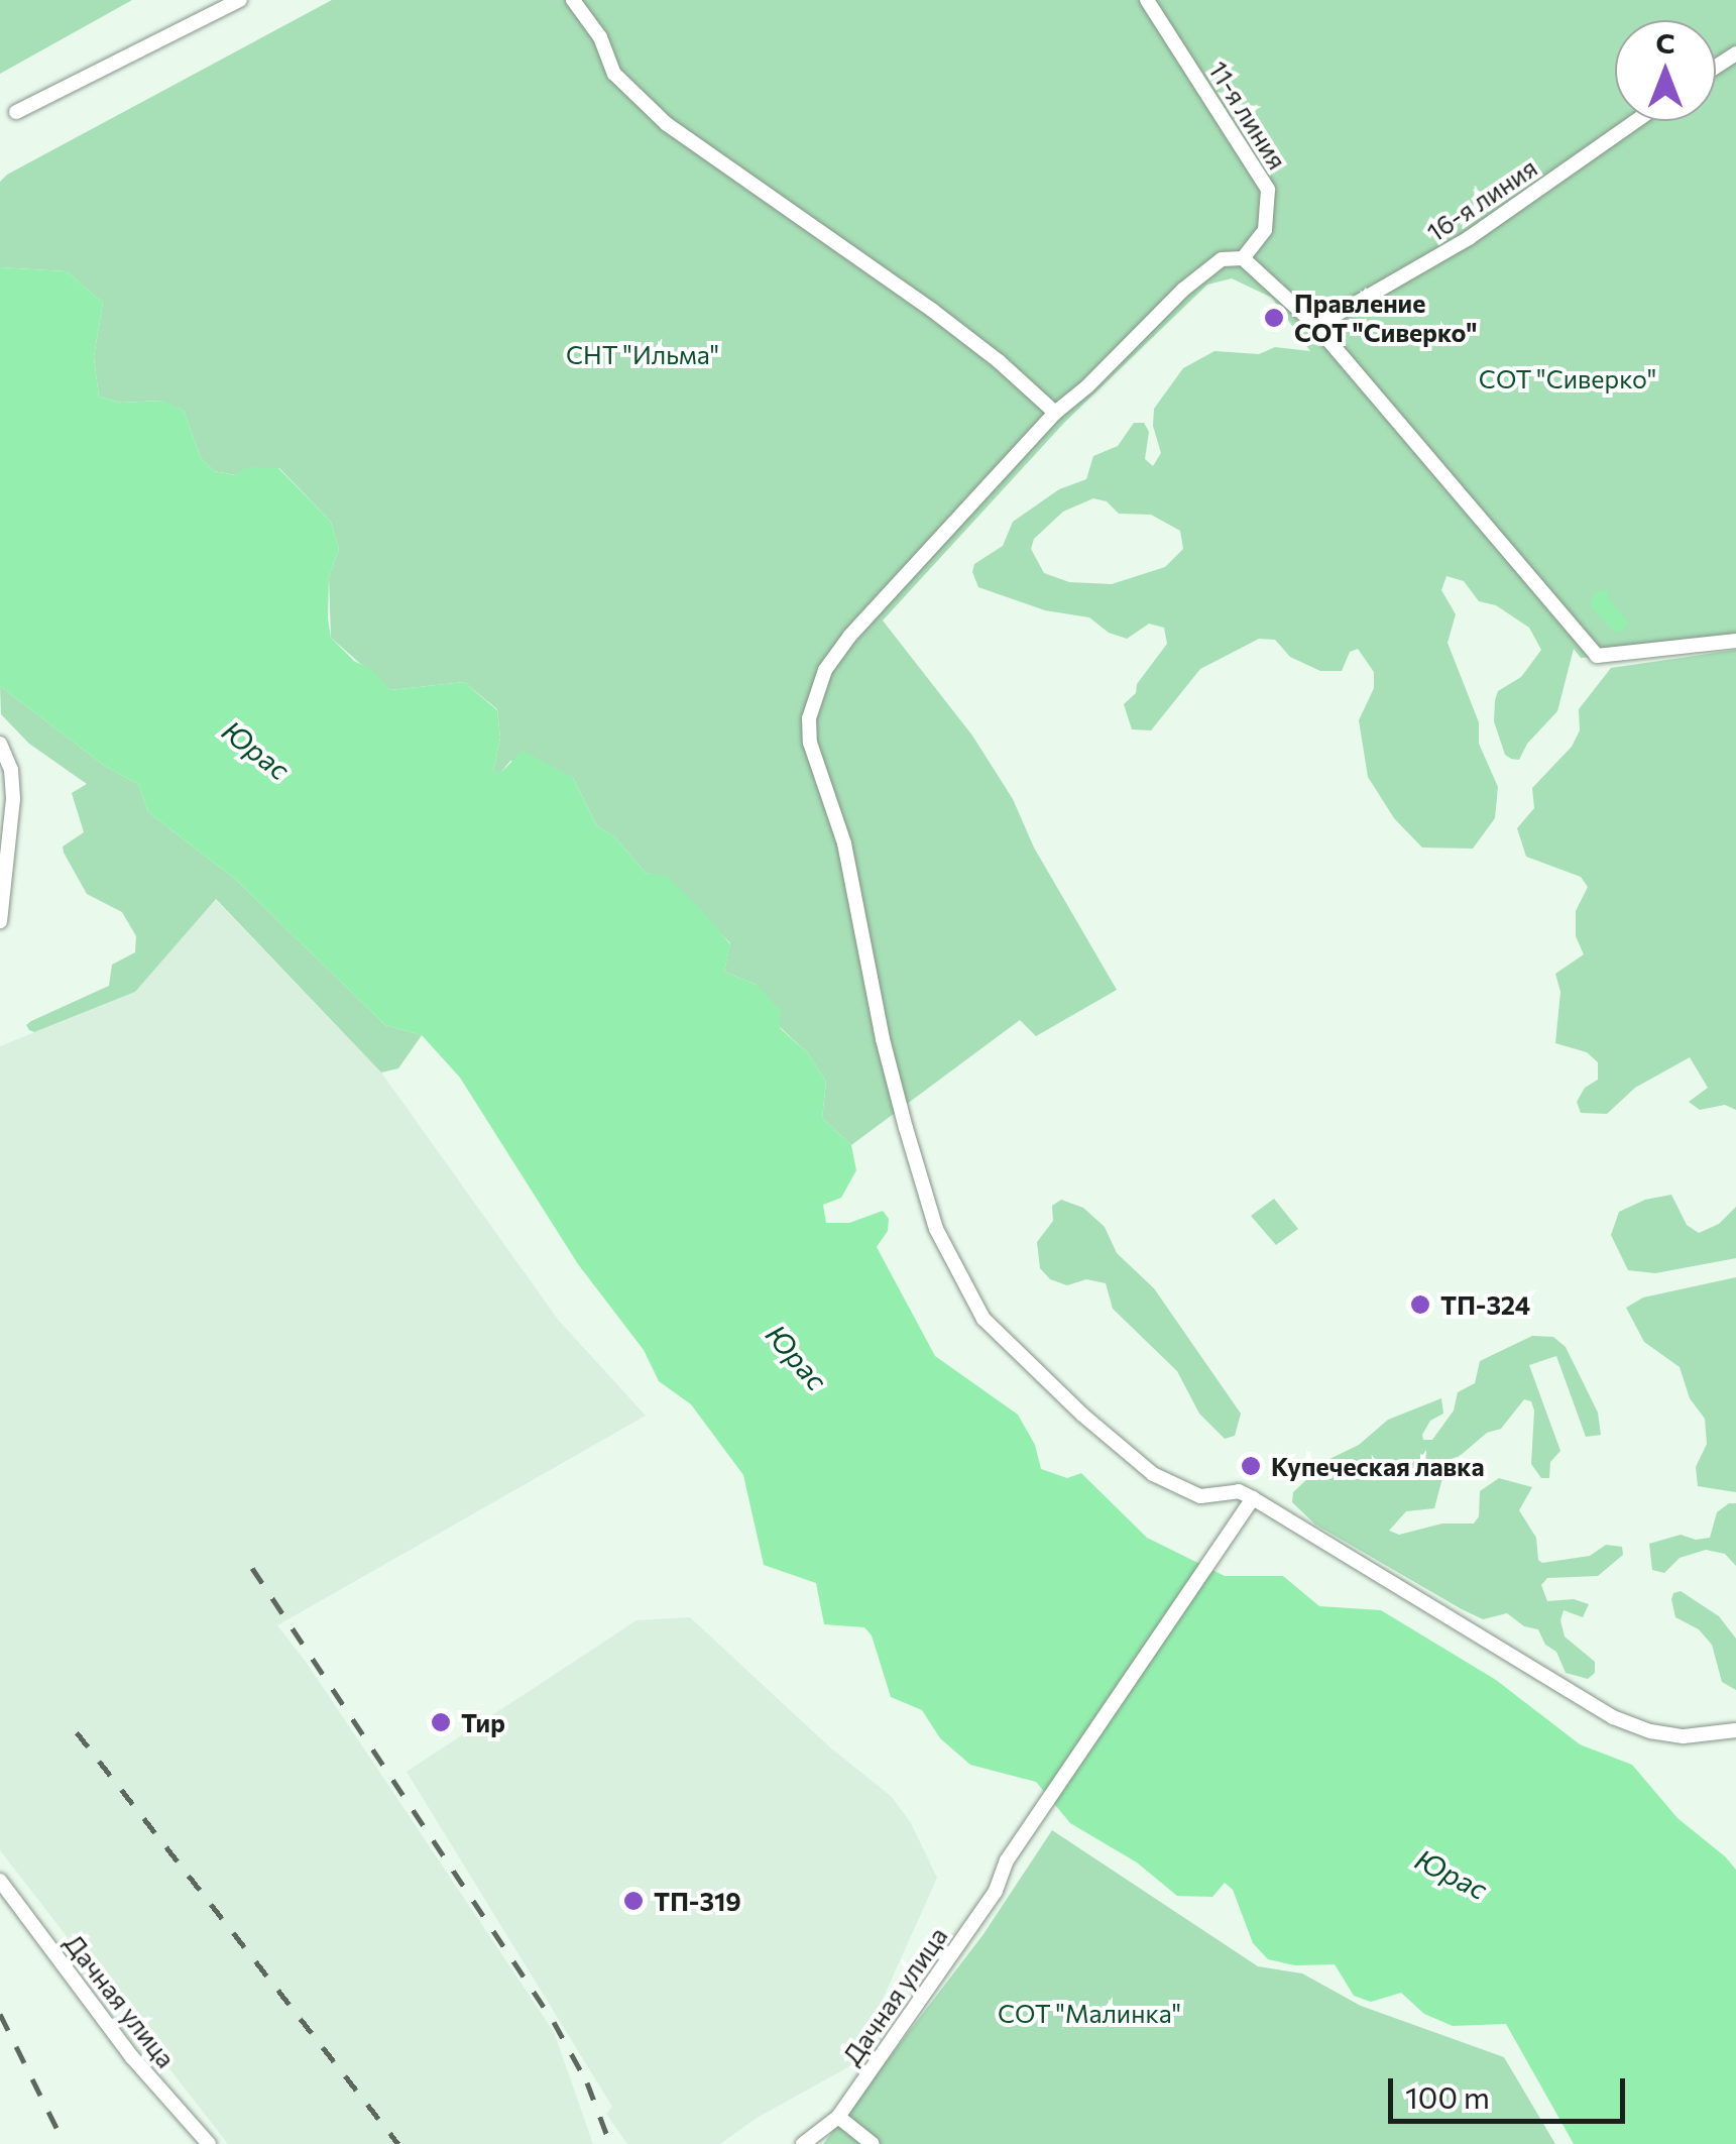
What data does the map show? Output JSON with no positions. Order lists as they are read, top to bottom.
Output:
{
  "streets": {
    "street": ["11-я линия", "16-я линия", "Дачная улица"]
  },
  "water": ["Юрас"],
  "parks": ["СНТ \"Ильма\"", "СОТ \"Сиверко\"", "СОТ \"Малинка\""],
  "places": [
    "Правление СОТ \"Сиверко\"",
    "ТП-324",
    "Купеческая лавка",
    "Тир",
    "ТП-319"
  ],
  "scale_bar": "100 m",
  "north": "top"
}
